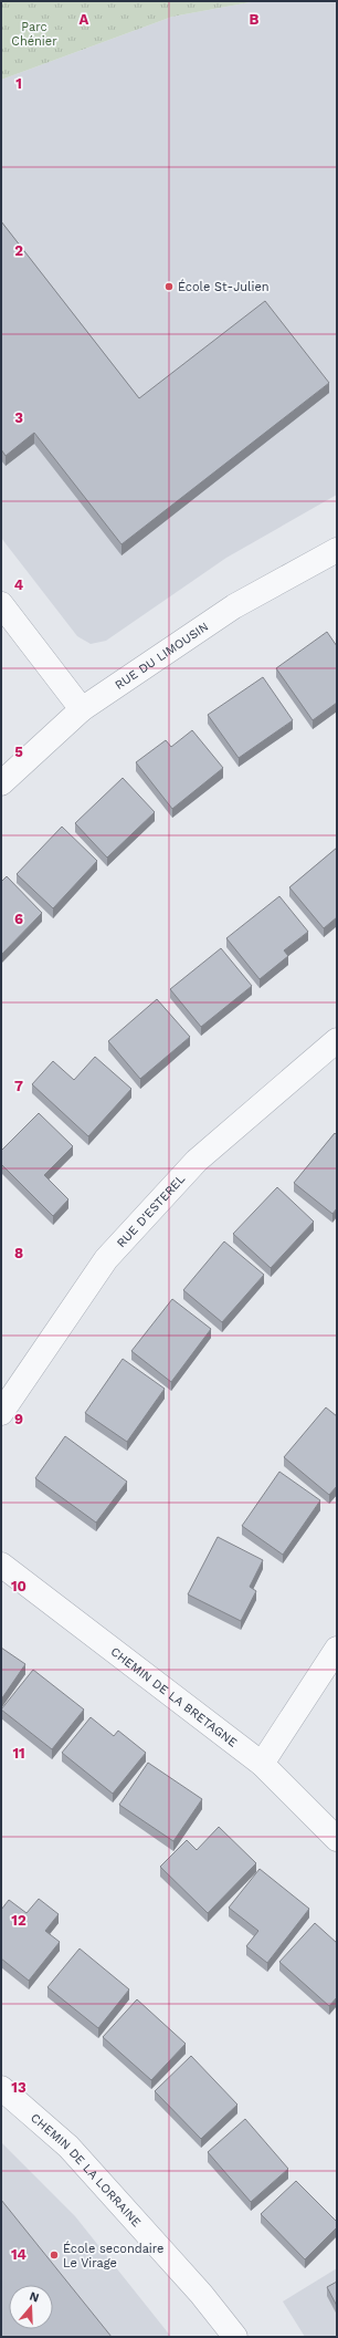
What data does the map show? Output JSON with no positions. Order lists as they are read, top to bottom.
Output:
{
  "streets": {
    "street": [
      "RUE DU LIMOUSIN",
      "RUE D'ESTEREL",
      "CHEMIN DE LA BRETAGNE",
      "CHEMIN DE LA LORRAINE"
    ]
  },
  "parks": ["Parc Chénier"],
  "places": ["École St-Julien", "École secondaire Le Virage"],
  "north": "top",
  "grid": {
    "columns": ["A", "B"],
    "rows": [
      "1",
      "2",
      "3",
      "4",
      "5",
      "6",
      "7",
      "8",
      "9",
      "10",
      "11",
      "12",
      "13",
      "14"
    ]
  }
}
